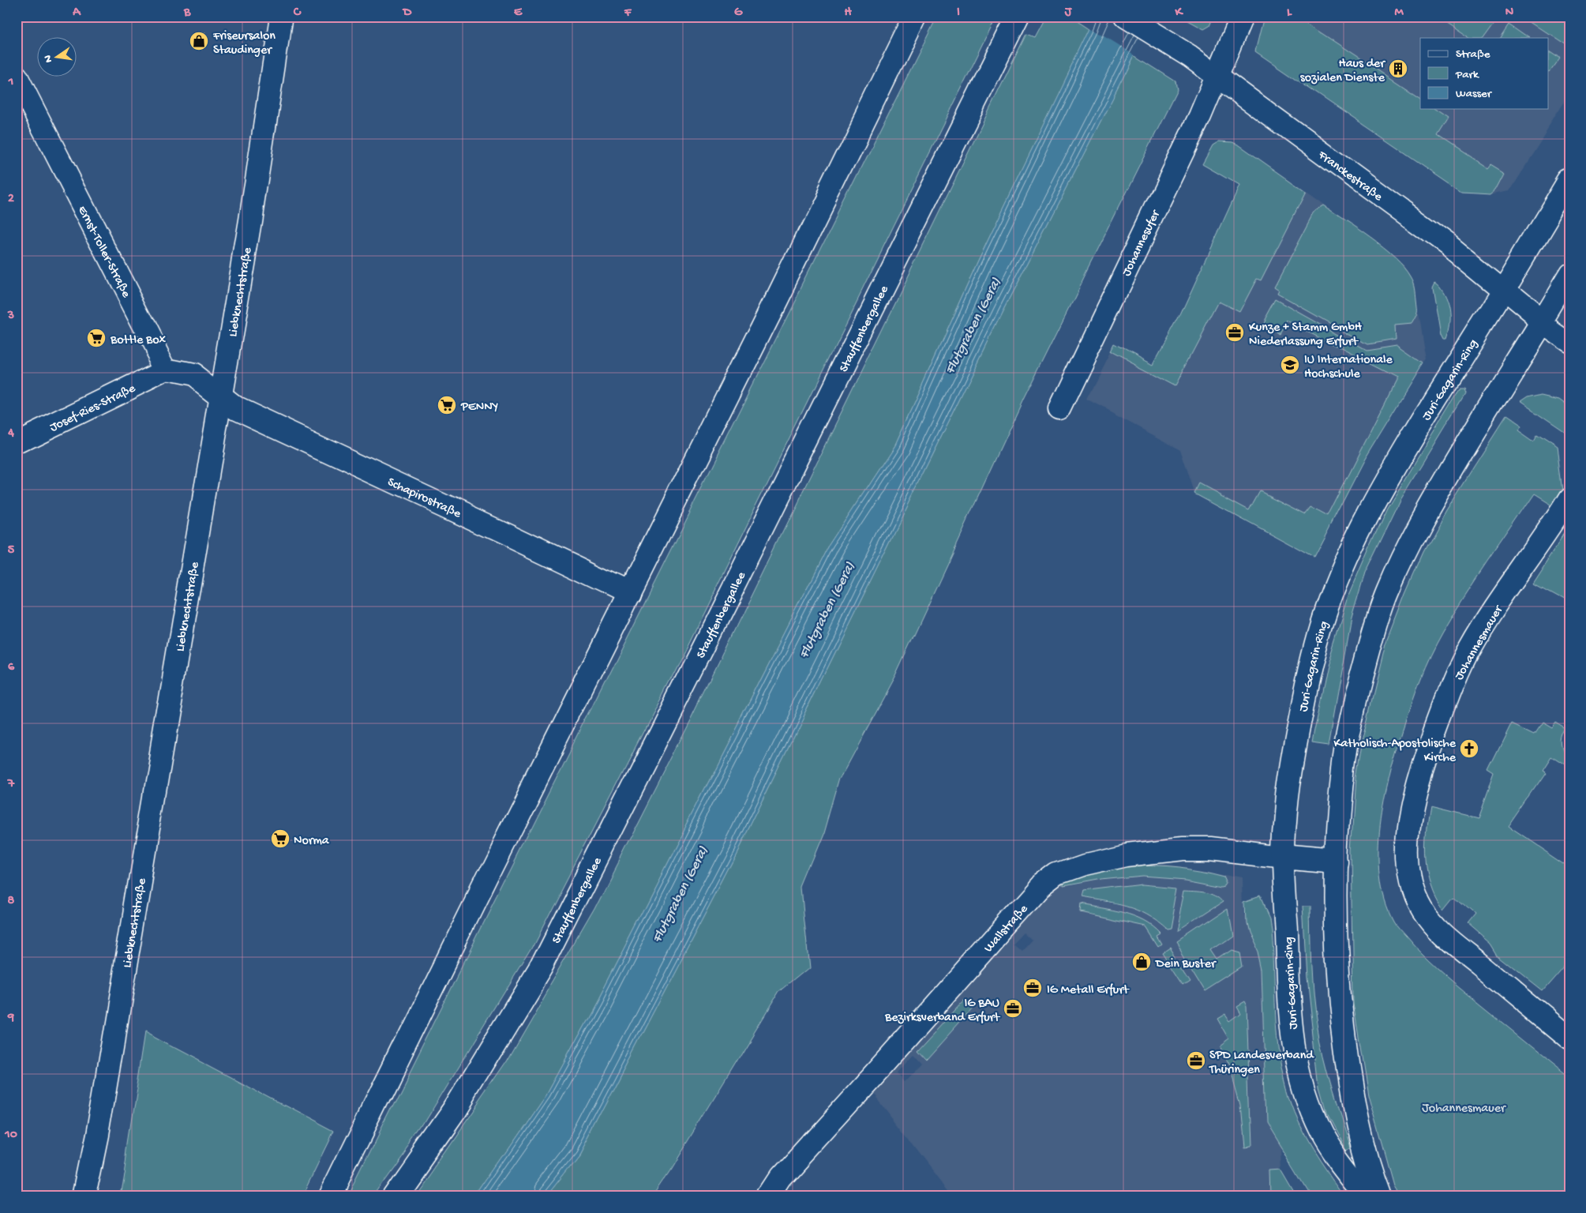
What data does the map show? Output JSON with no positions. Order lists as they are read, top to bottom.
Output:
{
  "streets": {
    "street": [
      "Franckestraße",
      "Johannesufer",
      "Ernst-Toller-Straße",
      "Liebknechtstraße",
      "Stauffenbergallee",
      "Juri-Gagarin-Ring",
      "Josef-Ries-Straße",
      "Schapirostraße",
      "Johannesmauer",
      "Wallstraße"
    ]
  },
  "crossings": [
    ["Franckestraße", "Johannesufer"],
    ["Franckestraße", "Juri-Gagarin-Ring"],
    ["Ernst-Toller-Straße", "Josef-Ries-Straße"],
    ["Liebknechtstraße", "Schapirostraße"],
    ["Juri-Gagarin-Ring", "Wallstraße"]
  ],
  "water": ["Flutgraben (Gera)"],
  "parks": ["Johannesmauer"],
  "places": {
    "shop": ["Friseursalon Staudinger", "Dein Buster"],
    "building": ["Haus der sozialen Dienste"],
    "office": [
      "Kunze + Stamm GmbH Niederlassung Erfurt",
      "IG Metall Erfurt",
      "IG BAU Bezirksverband Erfurt",
      "SPD Landesverband Thüringen"
    ],
    "supermarket": ["Bottle Box", "PENNY", "Norma"],
    "school or university": ["IU Internationale Hochschule"],
    "church": ["Katholisch-Apostolische Kirche"]
  },
  "legend": ["Straße", "Park", "Wasser"],
  "north": "left",
  "grid": {
    "columns": [
      "A",
      "B",
      "C",
      "D",
      "E",
      "F",
      "G",
      "H",
      "I",
      "J",
      "K",
      "L",
      "M",
      "N"
    ],
    "rows": [
      "1",
      "2",
      "3",
      "4",
      "5",
      "6",
      "7",
      "8",
      "9",
      "10"
    ]
  }
}
